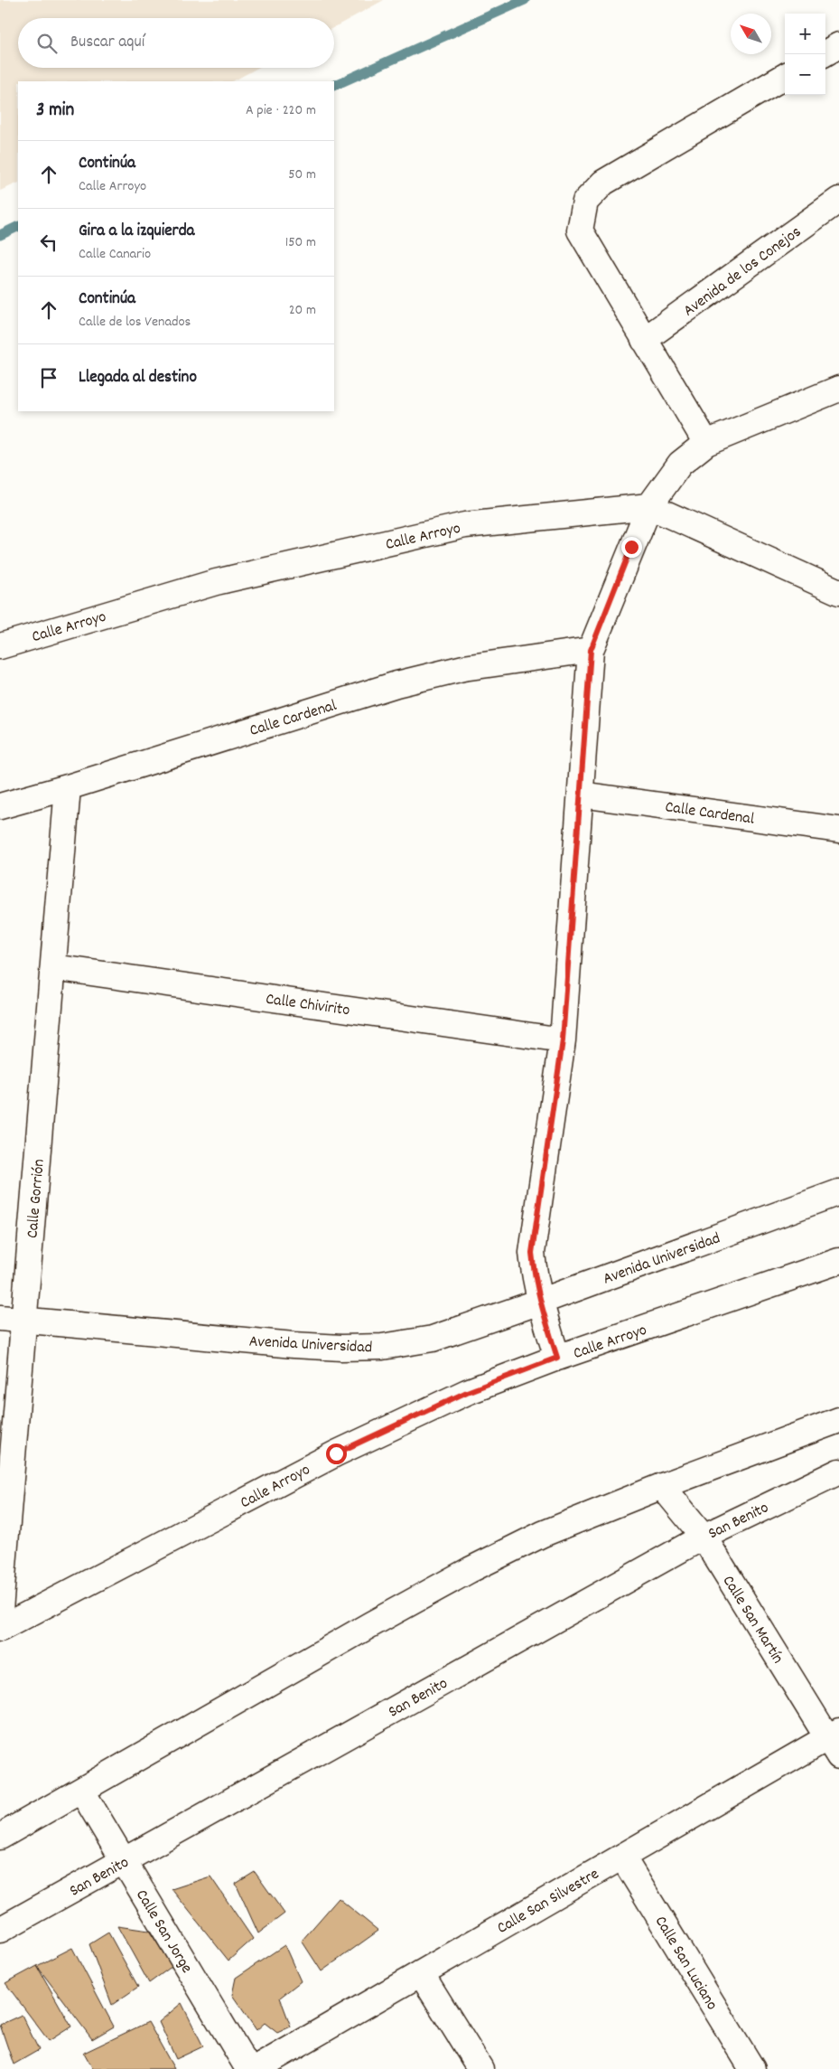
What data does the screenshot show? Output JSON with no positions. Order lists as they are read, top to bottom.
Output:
{
  "streets": {
    "street": [
      "Avenida de los Conejos",
      "Calle Arroyo",
      "Calle Cardenal",
      "Calle Chivirito",
      "Calle Gorrión",
      "Avenida Universidad",
      "San Benito",
      "Calle San Martín",
      "Calle San Silvestre",
      "Calle San Jorge",
      "Calle San Luciano"
    ]
  },
  "crossings": [
    ["Calle Cardenal", "Calle Gorrión"],
    ["Calle Chivirito", "Calle Gorrión"],
    ["Calle Gorrión", "Avenida Universidad"],
    ["San Benito", "Calle San Martín"],
    ["San Benito", "Calle San Jorge"],
    ["Calle San Martín", "Calle San Silvestre"],
    ["Calle San Silvestre", "Calle San Luciano"]
  ],
  "north": "top left",
  "page": {
    "map_buttons": ["+", "−"],
    "search": "Buscar aquí",
    "heading": ["3 min", "A pie · 220 m"],
    "list": [
      ["Continúa", "Calle Arroyo", "50 m"],
      ["Gira a la izquierda", "Calle Canario", "150 m"],
      ["Continúa", "Calle de los Venados", "20 m"],
      "Llegada al destino"
    ]
  }
}
